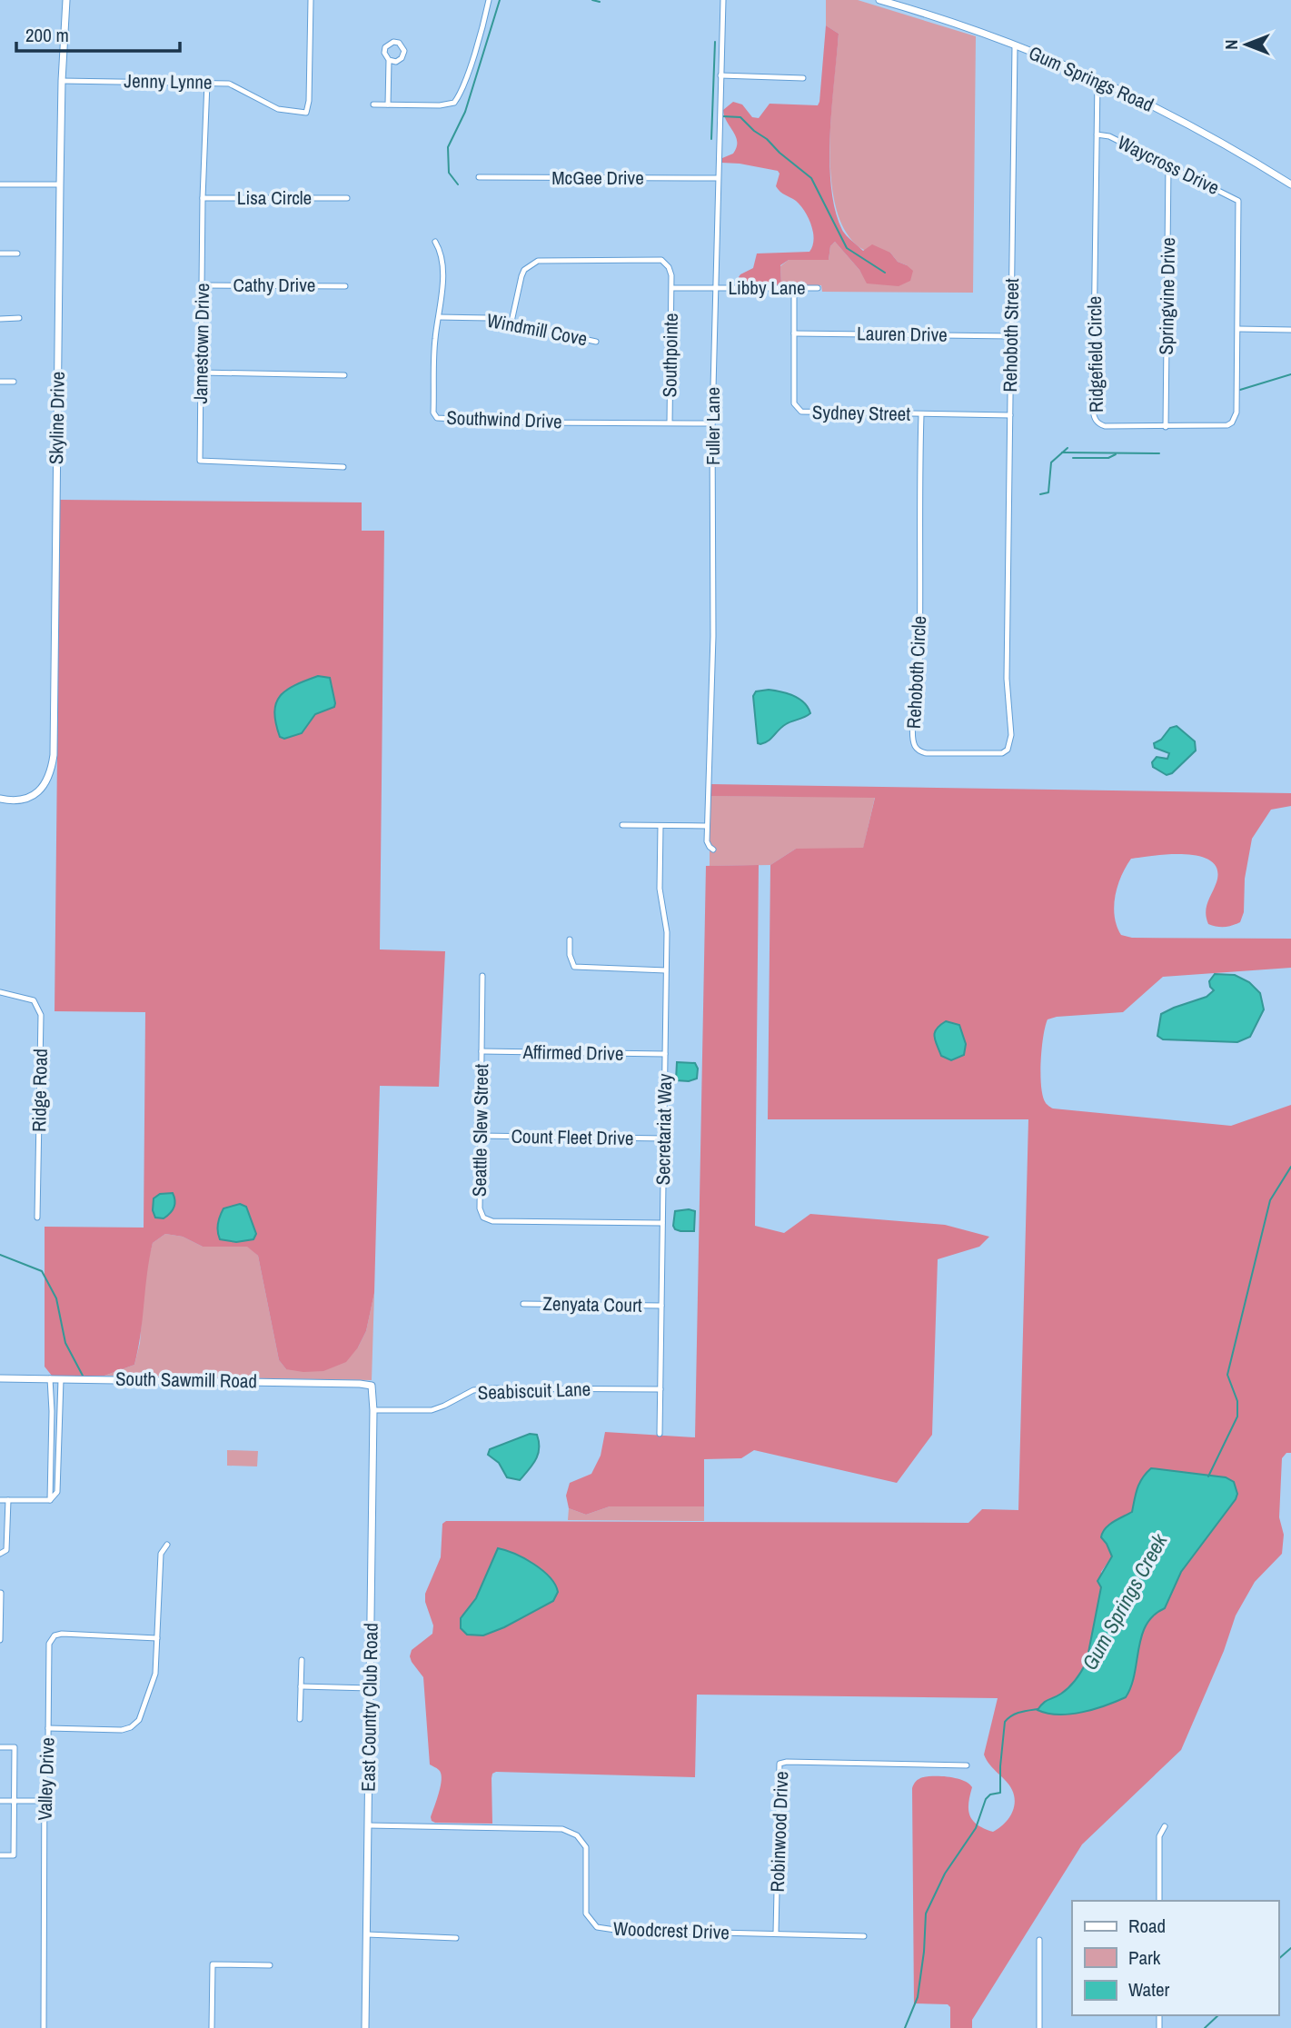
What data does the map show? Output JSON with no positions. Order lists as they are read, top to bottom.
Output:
{
  "streets": {
    "street": [
      "Gum Springs Road",
      "Jenny Lynne",
      "Waycross Drive",
      "McGee Drive",
      "Lisa Circle",
      "Cathy Drive",
      "Libby Lane",
      "Springvine Drive",
      "Windmill Cove",
      "Lauren Drive",
      "Rehoboth Street",
      "Jamestown Drive",
      "Ridgefield Circle",
      "Southpointe",
      "Sydney Street",
      "Skyline Drive",
      "Southwind Drive",
      "Fuller Lane",
      "Rehoboth Circle",
      "Affirmed Drive",
      "Ridge Road",
      "Secretariat Way",
      "Seattle Slew Street",
      "Count Fleet Drive",
      "Zenyata Court",
      "South Sawmill Road",
      "Seabiscuit Lane",
      "East Country Club Road",
      "Valley Drive",
      "Robinwood Drive",
      "Woodcrest Drive"
    ]
  },
  "crossings": [
    ["Gum Springs Road", "Rehoboth Street"],
    ["Gum Springs Road", "Ridgefield Circle"],
    ["Jenny Lynne", "Jamestown Drive"],
    ["Jenny Lynne", "Skyline Drive"],
    ["Waycross Drive", "Springvine Drive"],
    ["Waycross Drive", "Ridgefield Circle"],
    ["McGee Drive", "Fuller Lane"],
    ["Lisa Circle", "Jamestown Drive"],
    ["Cathy Drive", "Jamestown Drive"],
    ["Libby Lane", "Southpointe"],
    ["Libby Lane", "Sydney Street"],
    ["Libby Lane", "Fuller Lane"],
    ["Springvine Drive", "Ridgefield Circle"],
    ["Windmill Cove", "Southwind Drive"],
    ["Lauren Drive", "Rehoboth Street"],
    ["Lauren Drive", "Sydney Street"],
    ["Rehoboth Street", "Sydney Street"],
    ["Rehoboth Street", "Rehoboth Circle"],
    ["Southpointe", "Southwind Drive"],
    ["Sydney Street", "Rehoboth Circle"],
    ["Southwind Drive", "Fuller Lane"],
    ["Affirmed Drive", "Secretariat Way"],
    ["Affirmed Drive", "Seattle Slew Street"],
    ["Secretariat Way", "Seattle Slew Street"],
    ["Secretariat Way", "Count Fleet Drive"],
    ["Secretariat Way", "Zenyata Court"],
    ["Secretariat Way", "Seabiscuit Lane"],
    ["Seattle Slew Street", "Count Fleet Drive"],
    ["South Sawmill Road", "East Country Club Road"],
    ["Seabiscuit Lane", "East Country Club Road"],
    ["East Country Club Road", "Woodcrest Drive"],
    ["Robinwood Drive", "Woodcrest Drive"]
  ],
  "water": ["Gum Springs Creek"],
  "legend": ["Road", "Park", "Water"],
  "scale_bar": "200 m",
  "north": "left"
}
